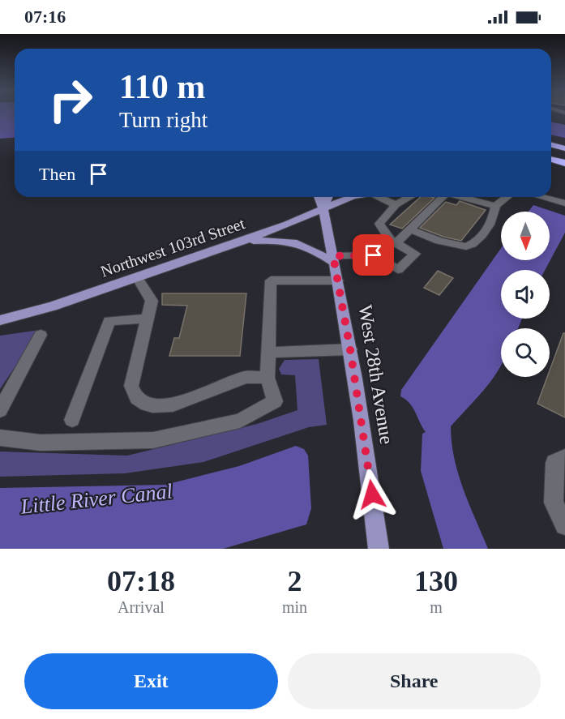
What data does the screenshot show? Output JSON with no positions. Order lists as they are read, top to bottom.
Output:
{
  "streets": {
    "main road": ["Northwest 103rd Street", "West 28th Avenue"]
  },
  "crossings": [
    ["Northwest 103rd Street", "West 28th Avenue"]
  ],
  "water": ["Little River Canal"],
  "north": "bottom",
  "page": {
    "status": "07:16",
    "turn": ["110 m", "Turn right"],
    "then": "Then",
    "eta": [
      "07:18",
      "Arrival",
      "2",
      "min",
      "130",
      "m"
    ],
    "buttons": ["Exit", "Share"]
  }
}
